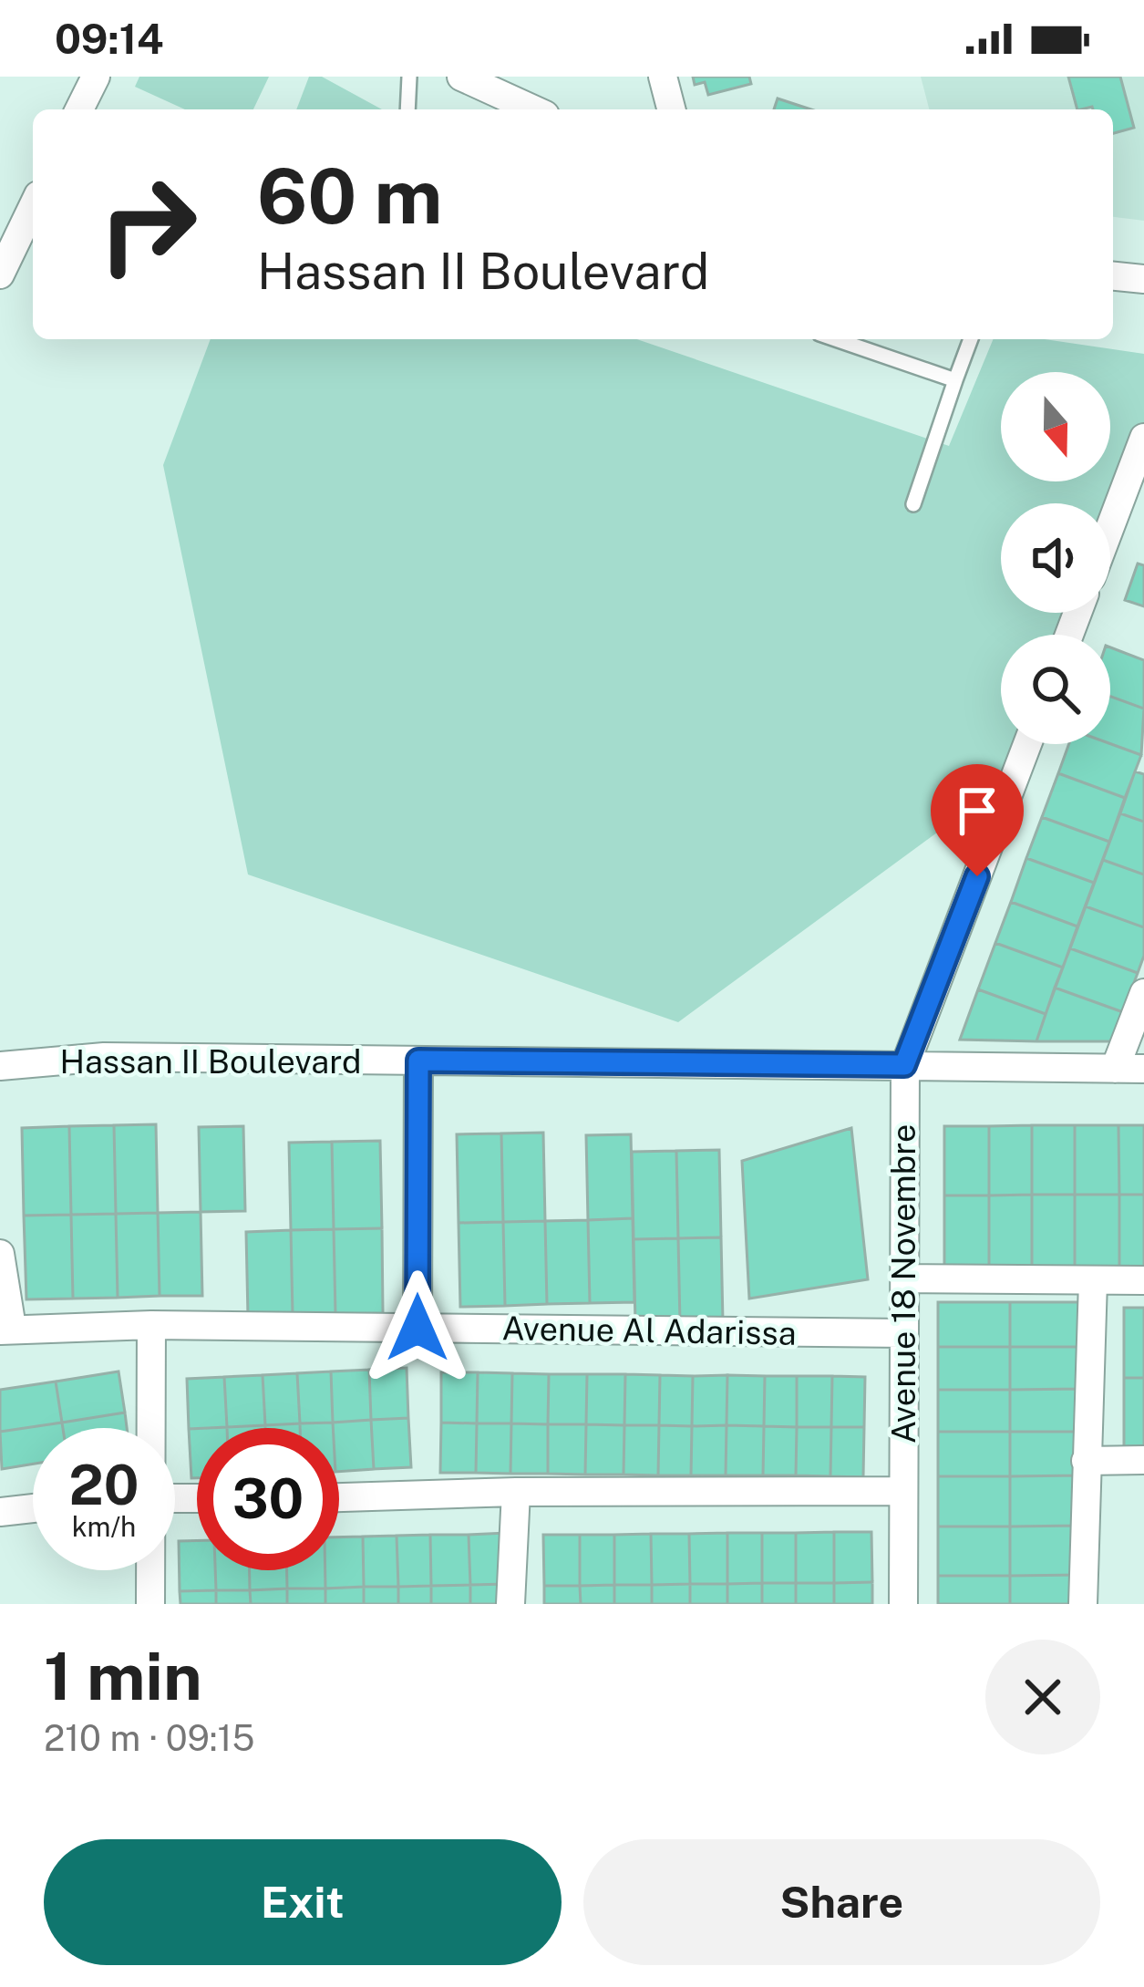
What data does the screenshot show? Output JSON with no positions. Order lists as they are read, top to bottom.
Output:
{
  "streets": {
    "street": ["Hassan II Boulevard", "Avenue 18 Novembre", "Avenue Al Adarissa"]
  },
  "crossings": [
    ["Hassan II Boulevard", "Avenue 18 Novembre"],
    ["Avenue 18 Novembre", "Avenue Al Adarissa"]
  ],
  "north": "bottom",
  "page": {
    "status": "09:14",
    "turn": ["60 m", "Hassan II Boulevard"],
    "speed": "20 km/h",
    "limit": "30",
    "heading": ["1 min", "210 m · 09:15"],
    "buttons": ["Exit", "Share"]
  }
}
